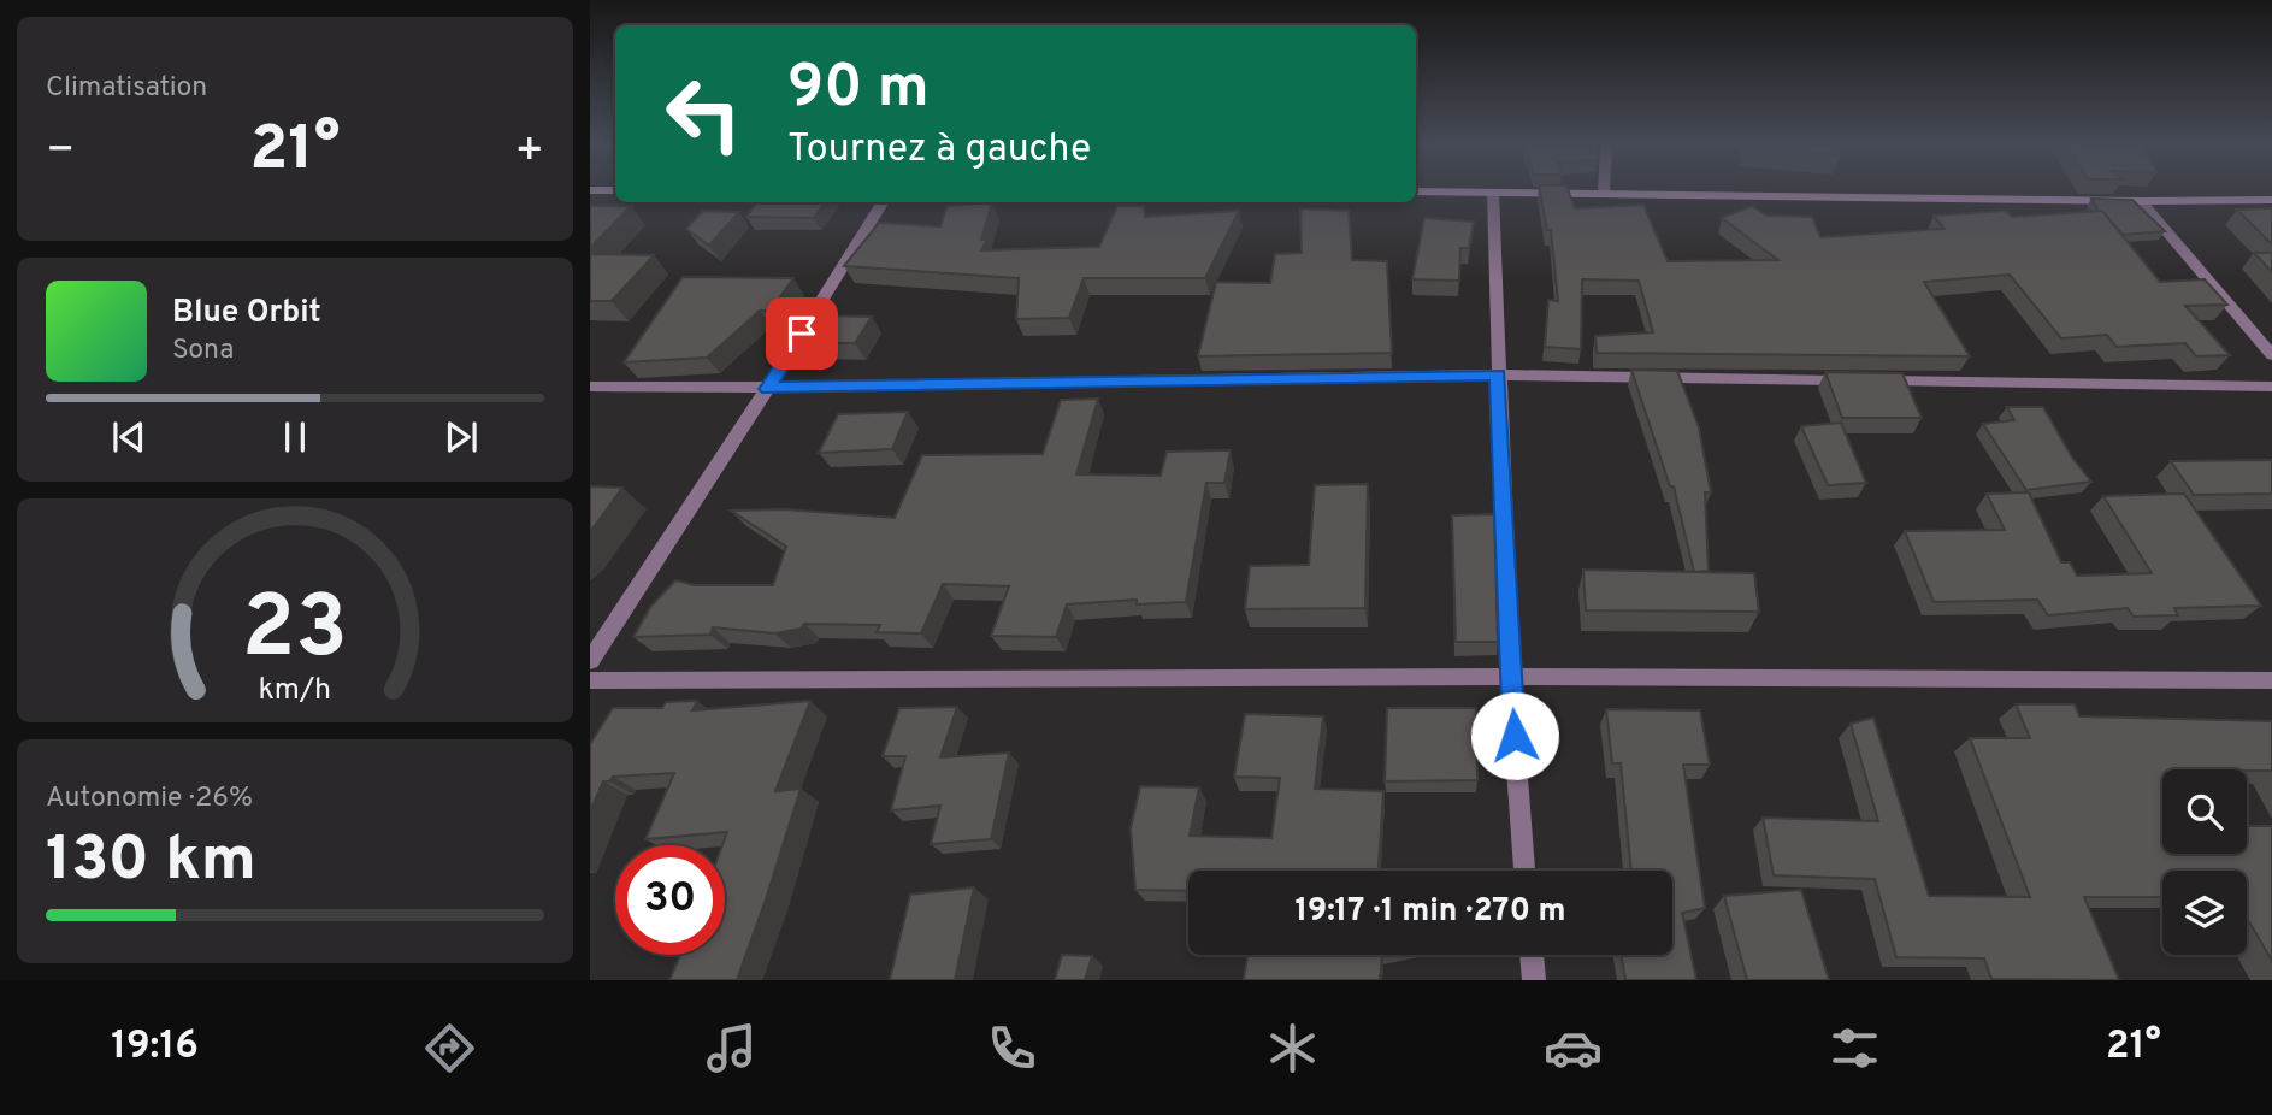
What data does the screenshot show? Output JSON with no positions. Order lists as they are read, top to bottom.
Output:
{
  "page": {
    "tile": [
      "Climatisation",
      ["Autonomie · 26%", "130 km"]
    ],
    "turn": ["90 m", "Tournez à gauche"],
    "heat": ["−", "21°", "+"],
    "song": ["Blue Orbit", "Sona"],
    "limit": "30",
    "trip": "19:17 · 1 min · 270 m",
    "tabs": ["19:16", "21°"],
    "gauge": ["23", "km/h"]
  }
}
